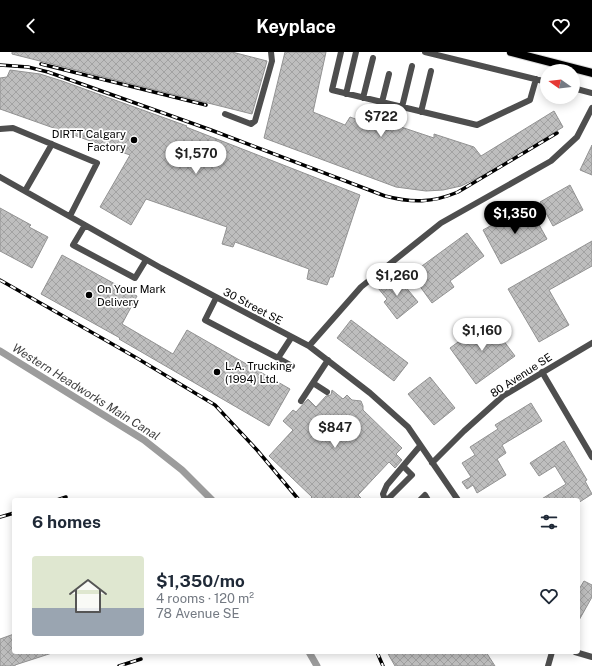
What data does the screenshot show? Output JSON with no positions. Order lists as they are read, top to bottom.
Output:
{
  "streets": {
    "street": ["30 Street SE", "80 Avenue SE"]
  },
  "crossings": [
    ["30 Street SE", "80 Avenue SE"]
  ],
  "water": ["Western Headworks Main Canal"],
  "places": ["DIRTT Calgary Factory", "On Your Mark Delivery", "L.A. Trucking (1994) Ltd."],
  "north": "left",
  "page": {
    "header": "Keyplace",
    "price": [
      "$722",
      "$1,570",
      "$1,350",
      "$1,260",
      "$1,160",
      "$847"
    ],
    "heading": "6 homes",
    "list": [
      {
        "name": "$1,350/mo",
        "note": "4 rooms · 120 m² · 78 Avenue SE"
      }
    ]
  }
}
